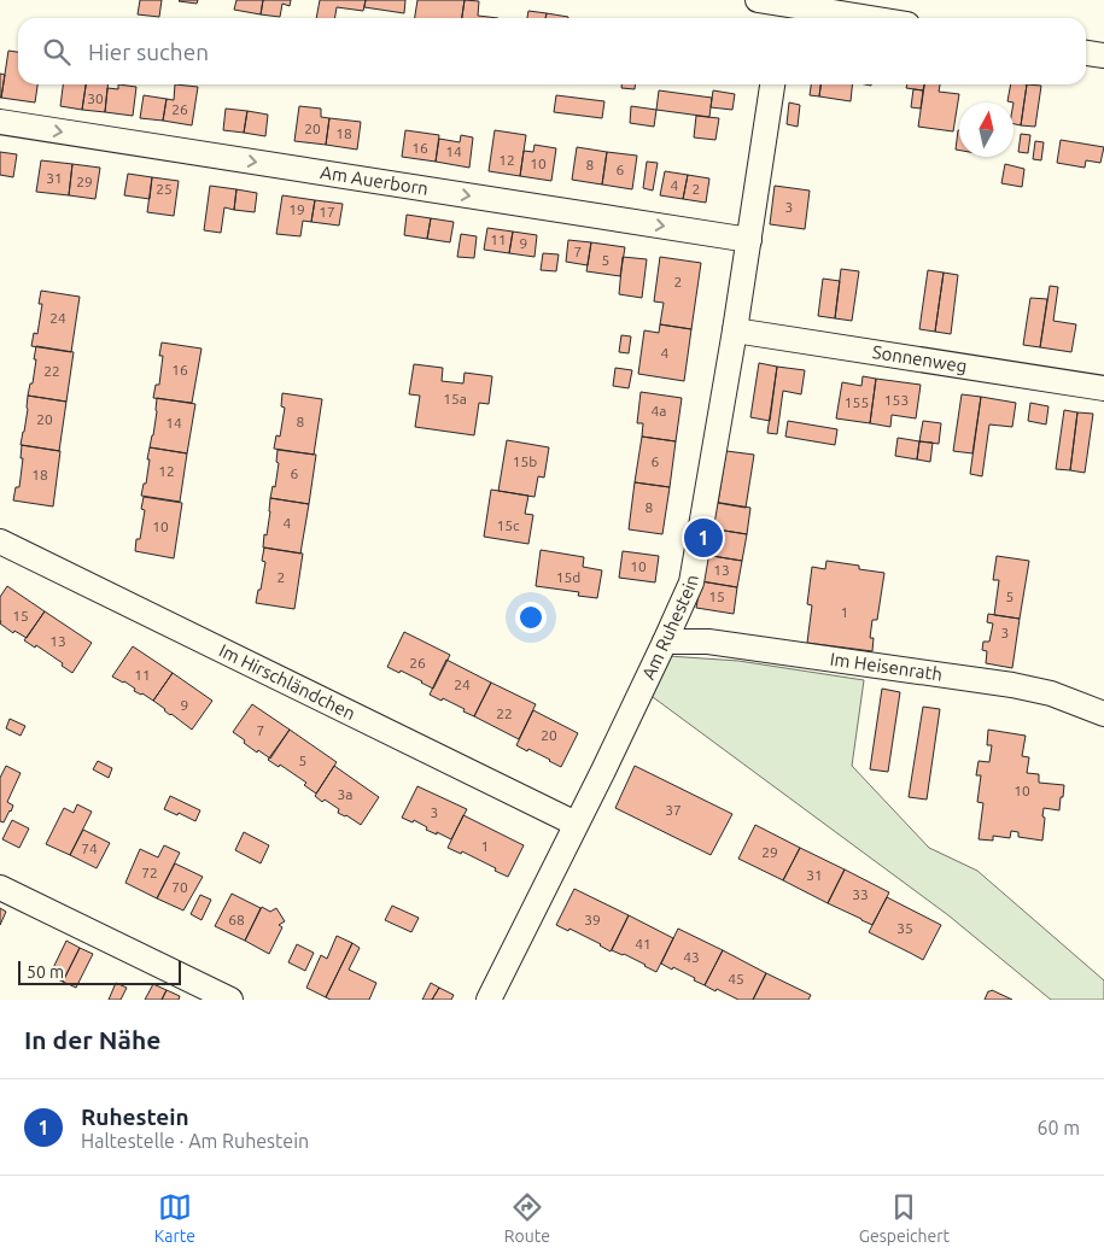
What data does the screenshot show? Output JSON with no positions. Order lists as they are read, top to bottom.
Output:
{
  "streets": {
    "street": [
      "Am Auerborn",
      "Sonnenweg",
      "Am Ruhestein",
      "Im Heisenrath",
      "Im Hirschländchen"
    ]
  },
  "crossings": [
    ["Am Auerborn", "Am Ruhestein"],
    ["Sonnenweg", "Am Ruhestein"],
    ["Am Ruhestein", "Im Heisenrath"],
    ["Am Ruhestein", "Im Hirschländchen"]
  ],
  "one_way": ["Am Auerborn"],
  "house_numbers": [
    "30",
    "26",
    "20",
    "18",
    "16",
    "14",
    "12",
    "10",
    "8",
    "6",
    "31",
    "29",
    "4",
    "25",
    "2",
    "3",
    "19",
    "17",
    "11",
    "9",
    "7",
    "5",
    "2",
    "24",
    "4",
    "16",
    "22",
    "15a",
    "153",
    "155",
    "4a",
    "20",
    "8",
    "14",
    "15b",
    "6",
    "12",
    "6",
    "18",
    "8",
    "4",
    "15c",
    "10",
    "10",
    "13",
    "2",
    "15d",
    "15",
    "5",
    "1",
    "15",
    "3",
    "13",
    "26",
    "11",
    "24",
    "9",
    "22",
    "7",
    "20",
    "5",
    "10",
    "3a",
    "37",
    "3",
    "1",
    "74",
    "29",
    "72",
    "31",
    "70",
    "33",
    "68",
    "39",
    "35",
    "41",
    "43",
    "45"
  ],
  "scale_bar": "50 m",
  "north": "top",
  "page": {
    "search": "Hier suchen",
    "pins": "1",
    "scale": "50 m",
    "heading": "In der Nähe",
    "list": [
      {
        "mark": "1",
        "name": "Ruhestein",
        "note": "Haltestelle · Am Ruhestein",
        "value": "60 m"
      }
    ],
    "nav": ["Karte", "Route", "Gespeichert"]
  }
}
